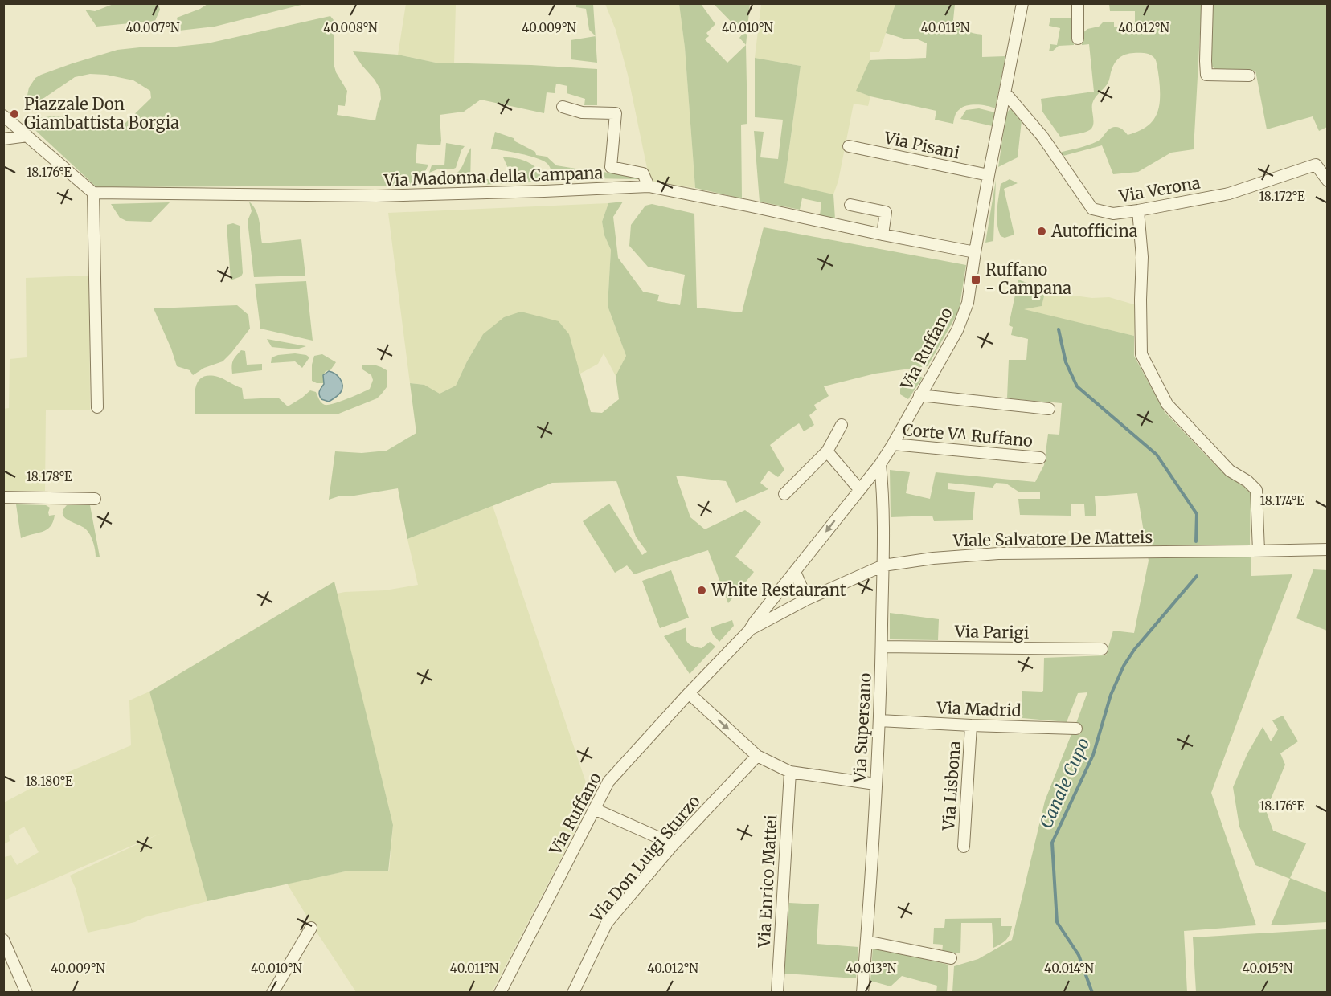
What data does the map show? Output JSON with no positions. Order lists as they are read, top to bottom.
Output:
{
  "streets": {
    "street": [
      "Via Pisani",
      "Via Madonna della Campana",
      "Via Verona",
      "Via Ruffano",
      "Corte V^ Ruffano",
      "Viale Salvatore De Matteis",
      "Via Parigi",
      "Via Madrid",
      "Via Supersano",
      "Via Lisbona",
      "Via Don Luigi Sturzo",
      "Via Enrico Mattei"
    ]
  },
  "crossings": [
    ["Via Pisani", "Via Ruffano"],
    ["Via Madonna della Campana", "Via Ruffano"],
    ["Via Verona", "Via Ruffano"],
    ["Via Ruffano", "Corte V^ Ruffano"],
    ["Via Ruffano", "Viale Salvatore De Matteis"],
    ["Via Ruffano", "Via Supersano"],
    ["Viale Salvatore De Matteis", "Via Supersano"],
    ["Via Parigi", "Via Supersano"],
    ["Via Madrid", "Via Supersano"],
    ["Via Madrid", "Via Lisbona"]
  ],
  "water": ["Canale Cupo"],
  "places": {
    "other": ["Piazzale Don Giambattista Borgia", "Autofficina", "White Restaurant"],
    "transit": ["Ruffano - Campana"]
  },
  "coordinates": [
    "40.008°N",
    "40.011°N",
    "40.007°N",
    "40.009°N",
    "40.010°N",
    "40.012°N",
    "18.176°E",
    "18.172°E",
    "18.178°E",
    "18.174°E",
    "18.180°E",
    "40.013°N",
    "40.014°N",
    "40.015°N"
  ]
}
